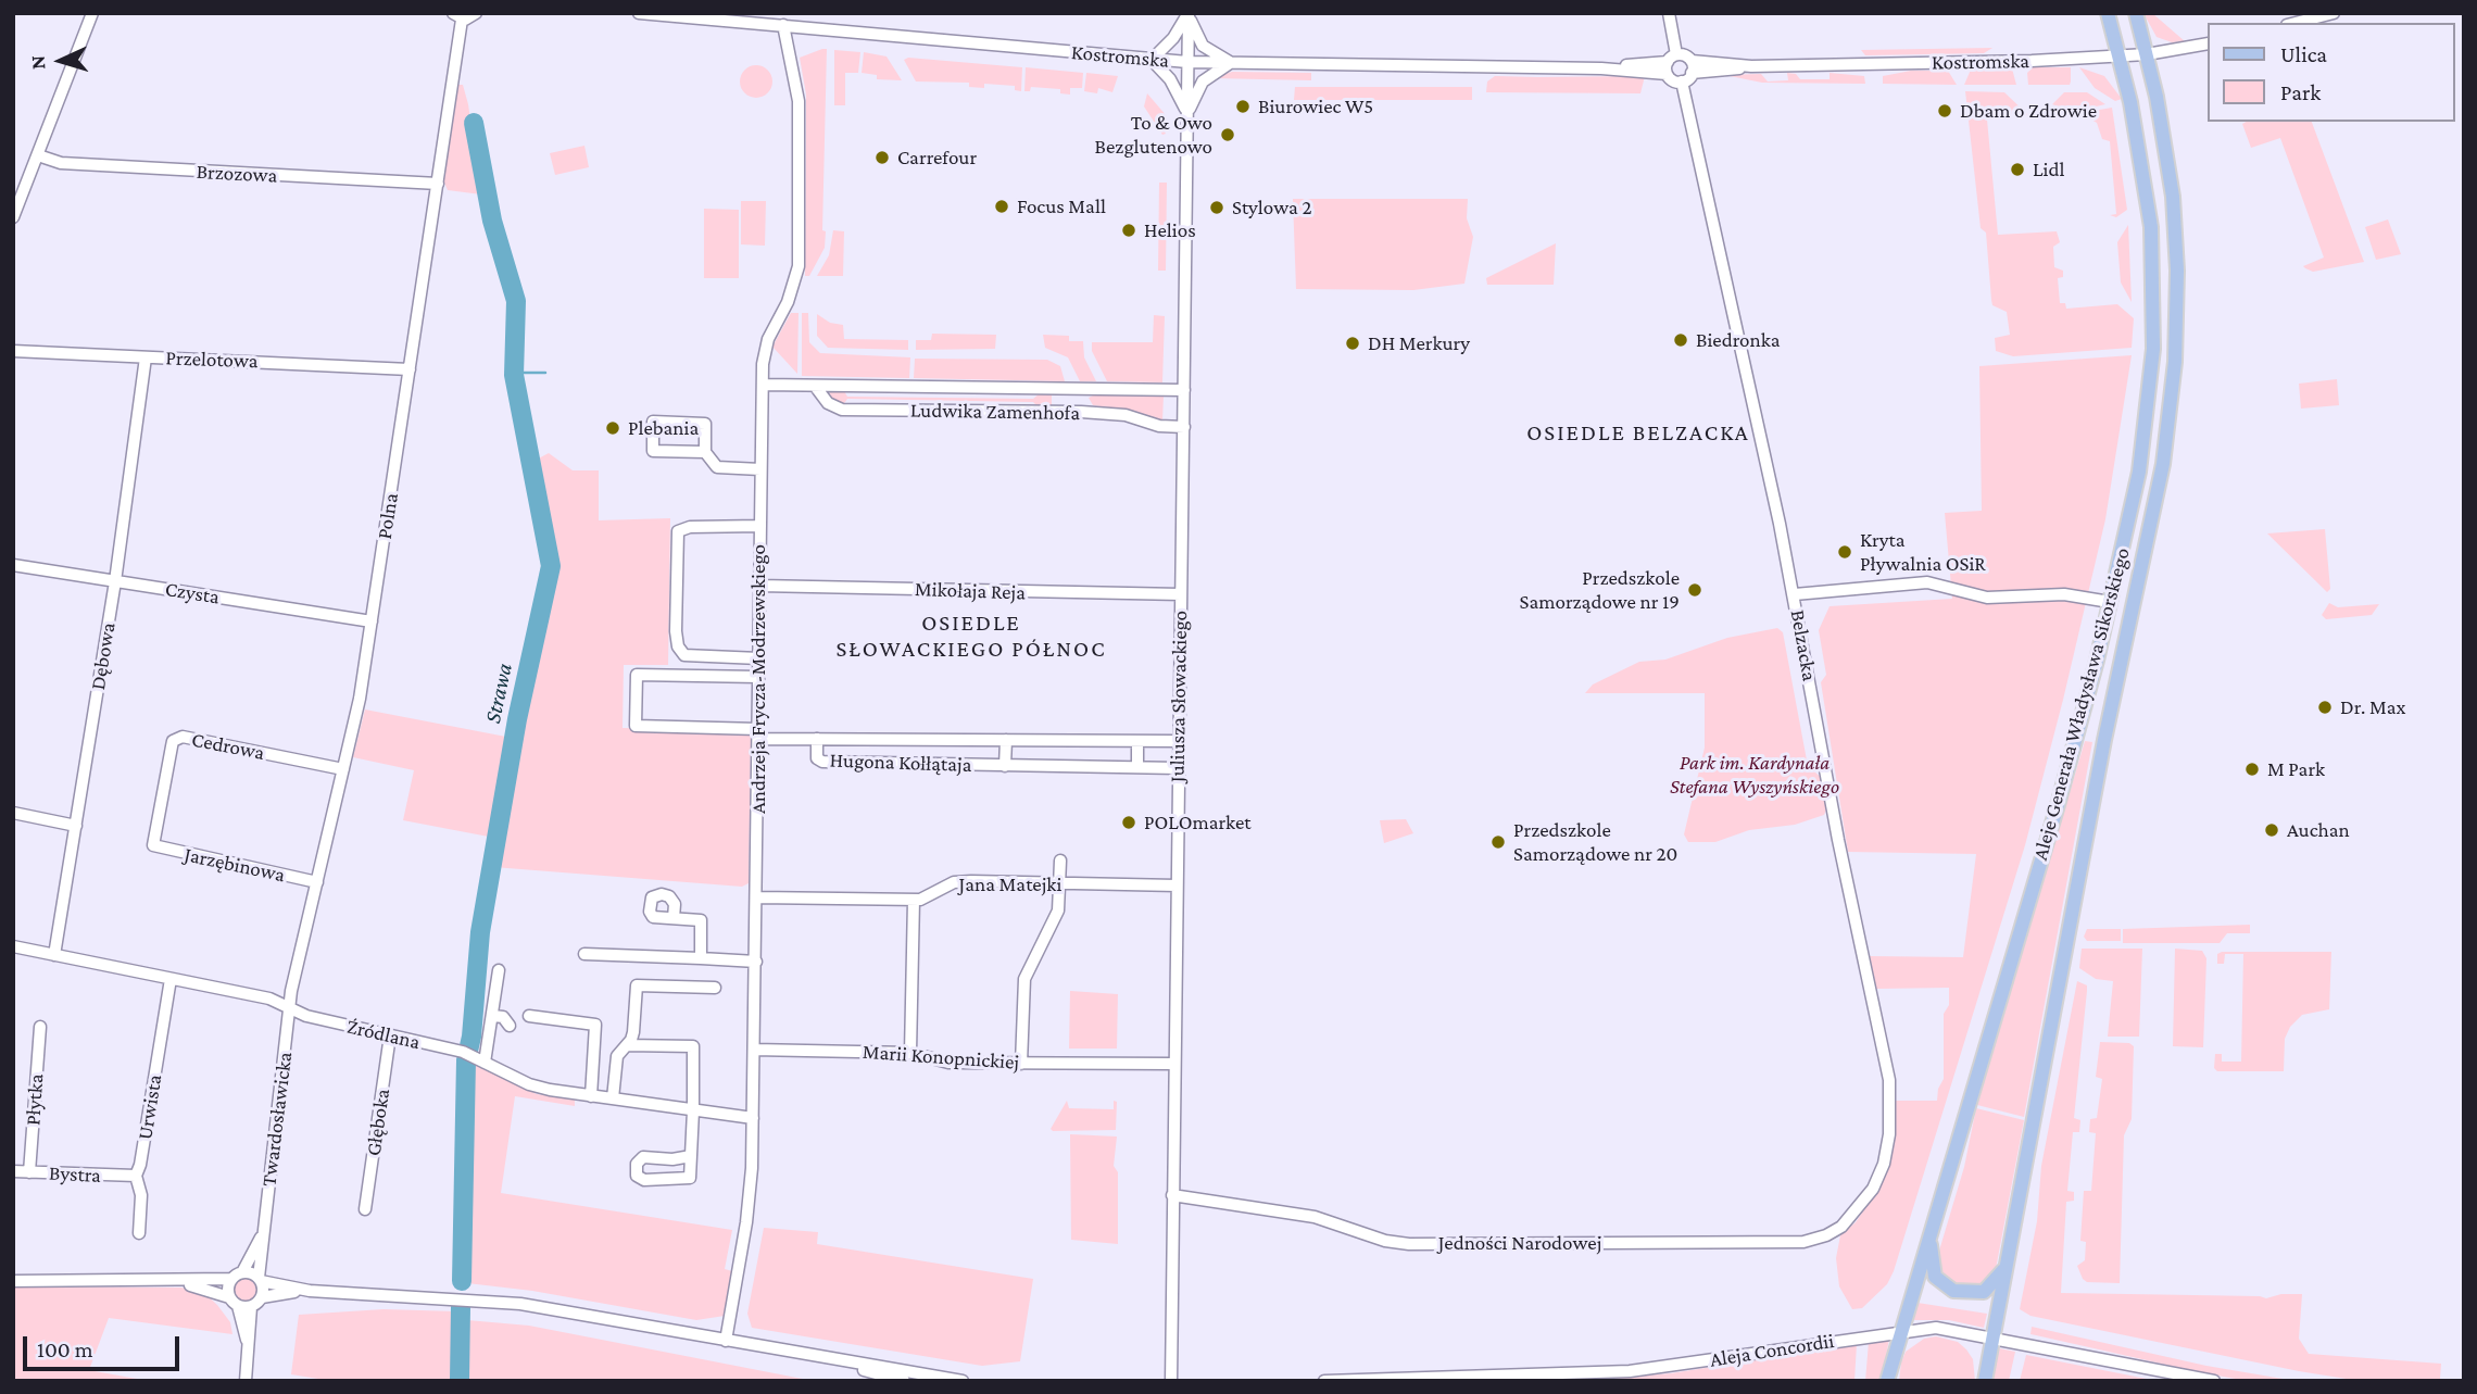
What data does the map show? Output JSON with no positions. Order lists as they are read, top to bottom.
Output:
{
  "streets": {
    "main road": ["Aleje Generała Władysława Sikorskiego"],
    "street": [
      "Kostromska",
      "Brzozowa",
      "Przelotowa",
      "Ludwika Zamenhofa",
      "Polna",
      "Mikołaja Reja",
      "Czysta",
      "Belzacka",
      "Dębowa",
      "Andrzeja Frycza-Modrzewskiego",
      "Juliusza Słowackiego",
      "Cedrowa",
      "Hugona Kołłątaja",
      "Jarzębinowa",
      "Jana Matejki",
      "Źródlana",
      "Marii Konopnickiej",
      "Płytka",
      "Urwista",
      "Twardosławicka",
      "Głęboka",
      "Bystra",
      "Jedności Narodowej",
      "Aleja Concordii"
    ]
  },
  "crossings": [
    ["Kostromska", "Andrzeja Frycza-Modrzewskiego"],
    ["Kostromska", "Juliusza Słowackiego"],
    ["Kostromska", "Aleje Generała Władysława Sikorskiego"],
    ["Brzozowa", "Polna"],
    ["Przelotowa", "Polna"],
    ["Przelotowa", "Dębowa"],
    ["Ludwika Zamenhofa", "Andrzeja Frycza-Modrzewskiego"],
    ["Ludwika Zamenhofa", "Juliusza Słowackiego"],
    ["Polna", "Czysta"],
    ["Polna", "Cedrowa"],
    ["Polna", "Jarzębinowa"],
    ["Polna", "Źródlana"],
    ["Polna", "Twardosławicka"],
    ["Mikołaja Reja", "Andrzeja Frycza-Modrzewskiego"],
    ["Mikołaja Reja", "Juliusza Słowackiego"],
    ["Czysta", "Dębowa"],
    ["Belzacka", "Jedności Narodowej"],
    ["Dębowa", "Źródlana"],
    ["Andrzeja Frycza-Modrzewskiego", "Hugona Kołłątaja"],
    ["Andrzeja Frycza-Modrzewskiego", "Jana Matejki"],
    ["Andrzeja Frycza-Modrzewskiego", "Źródlana"],
    ["Andrzeja Frycza-Modrzewskiego", "Marii Konopnickiej"],
    ["Juliusza Słowackiego", "Hugona Kołłątaja"],
    ["Juliusza Słowackiego", "Jana Matejki"],
    ["Juliusza Słowackiego", "Marii Konopnickiej"],
    ["Juliusza Słowackiego", "Jedności Narodowej"],
    ["Aleje Generała Władysława Sikorskiego", "Aleja Concordii"],
    ["Cedrowa", "Jarzębinowa"],
    ["Źródlana", "Urwista"],
    ["Źródlana", "Twardosławicka"],
    ["Źródlana", "Głęboka"],
    ["Płytka", "Bystra"],
    ["Urwista", "Bystra"]
  ],
  "districts": ["OSIEDLE BELZACKA", "OSIEDLE SŁOWACKIEGO PÓŁNOC"],
  "water": ["Strawa"],
  "parks": ["Park im. Kardynała Stefana Wyszyńskiego"],
  "places": [
    "Biurowiec W5",
    "Dbam o Zdrowie",
    "To & Owo Bezglutenowo",
    "Carrefour",
    "Lidl",
    "Focus Mall",
    "Stylowa 2",
    "Helios",
    "Biedronka",
    "DH Merkury",
    "Plebania",
    "Kryta Pływalnia OSiR",
    "Przedszkole Samorządowe nr 19",
    "Dr. Max",
    "M Park",
    "POLOmarket",
    "Auchan",
    "Przedszkole Samorządowe nr 20"
  ],
  "legend": ["Ulica", "Park"],
  "scale_bar": "100 m",
  "north": "left"
}
